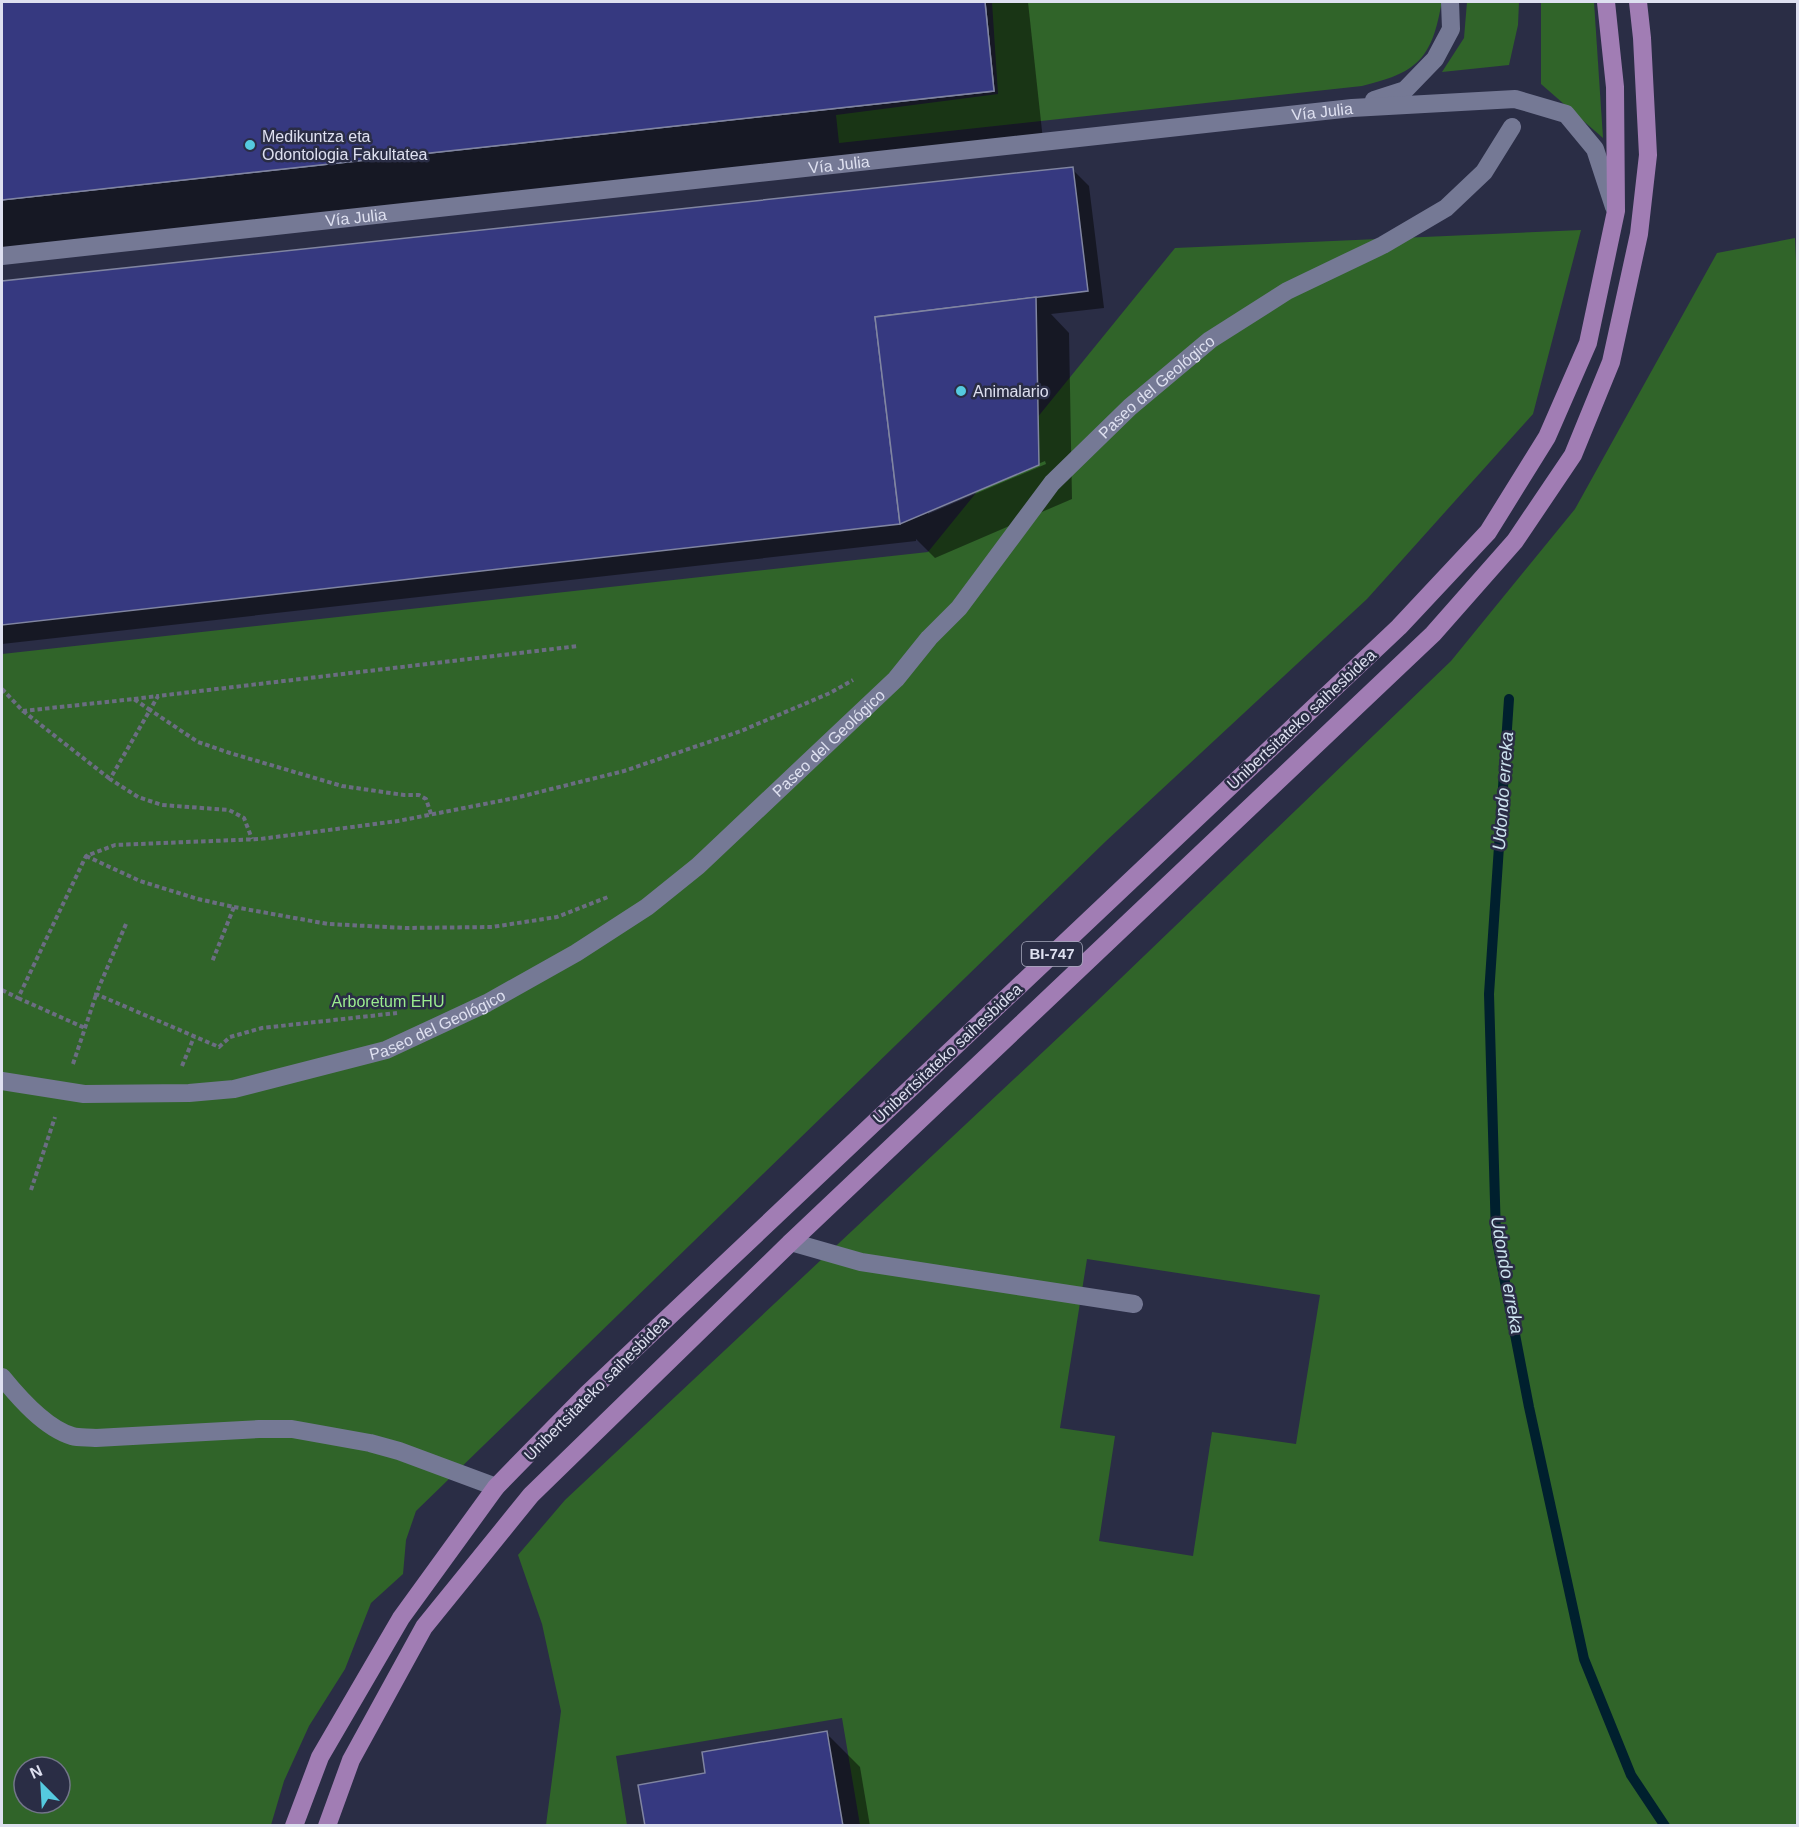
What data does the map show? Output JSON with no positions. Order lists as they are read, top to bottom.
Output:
{
  "streets": {
    "main road": ["Unibertsitateko saihesbidea", "BI-747"],
    "street": ["Vía Julia", "Paseo del Geológico"]
  },
  "crossings": [
    ["Vía Julia", "Unibertsitateko saihesbidea"]
  ],
  "water": ["Udondo erreka"],
  "parks": ["Arboretum EHU"],
  "places": ["Medikuntza eta Odontologia Fakultatea", "Animalario"],
  "north": "top left"
}
